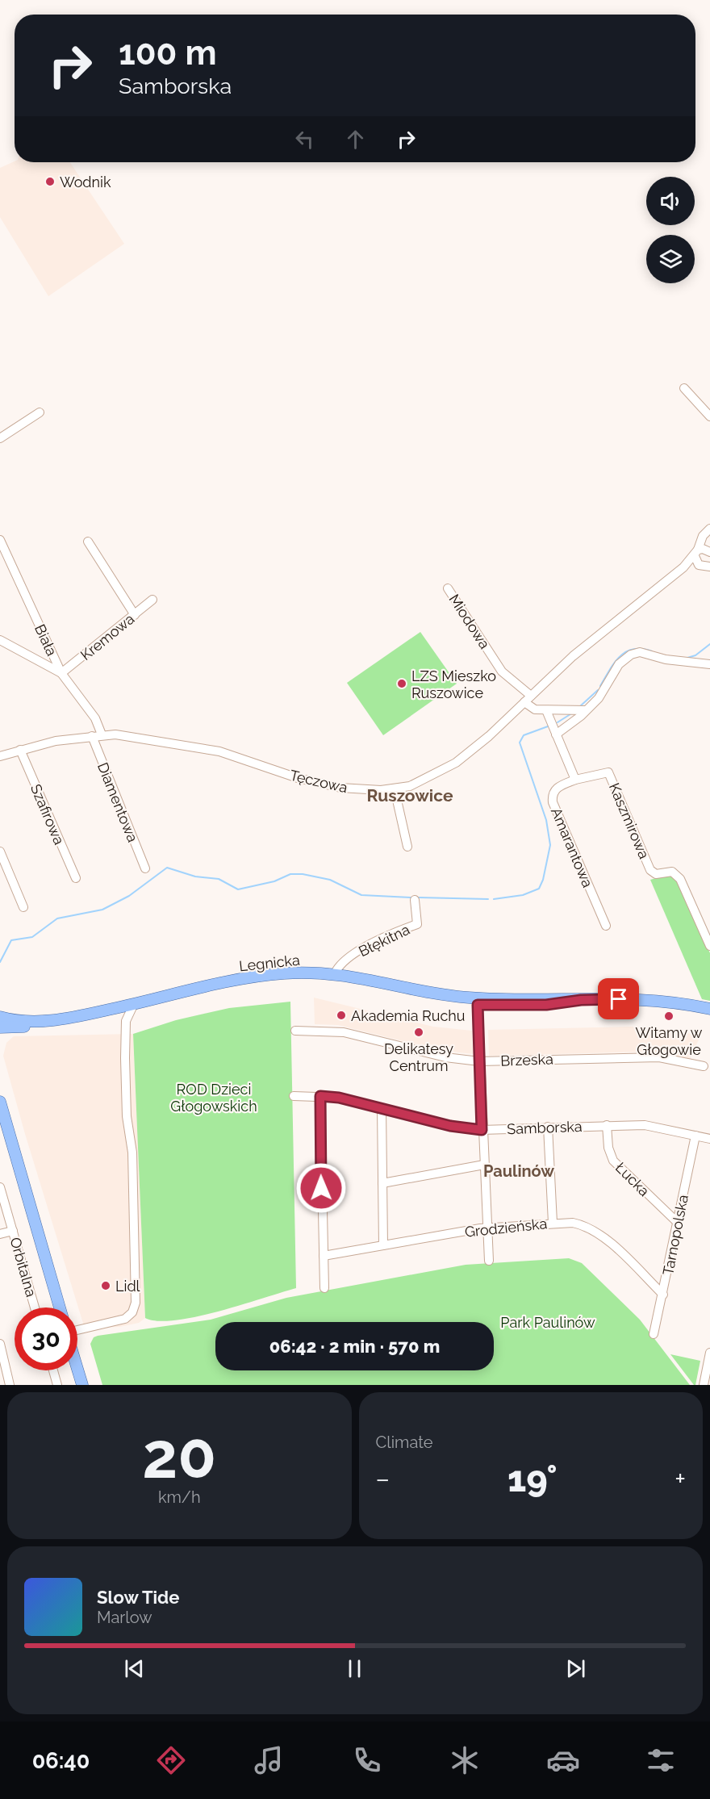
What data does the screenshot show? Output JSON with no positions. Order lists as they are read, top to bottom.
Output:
{
  "streets": {
    "main road": ["Legnicka"],
    "street": [
      "Miodowa",
      "Kremowa",
      "Biała",
      "Tęczowa",
      "Diamentowa",
      "Szafirowa",
      "Kaszmirowa",
      "Amarantowa",
      "Błękitna",
      "Brzeska",
      "Samborska",
      "Łucka",
      "Grodzieńska",
      "Tarnopolska",
      "Orbitalna"
    ]
  },
  "crossings": [
    ["Miodowa", "Tęczowa"],
    ["Kremowa", "Biała"],
    ["Biała", "Tęczowa"],
    ["Tęczowa", "Diamentowa"],
    ["Tęczowa", "Szafirowa"],
    ["Kaszmirowa", "Amarantowa"],
    ["Błękitna", "Legnicka"],
    ["Samborska", "Łucka"],
    ["Samborska", "Tarnopolska"],
    ["Łucka", "Tarnopolska"],
    ["Grodzieńska", "Tarnopolska"]
  ],
  "districts": ["Ruszowice", "Paulinów"],
  "parks": ["ROD Dzieci Głogowskich", "Park Paulinów"],
  "places": [
    "Wodnik",
    "LZS Mieszko Ruszowice",
    "Akademia Ruchu",
    "Witamy w Głogowie",
    "Delikatesy Centrum",
    "Lidl"
  ],
  "page": {
    "turn": ["100 m", "Samborska"],
    "limit": "30",
    "trip": "06:42 · 2 min · 570 m",
    "tile": [
      ["20", "km/h"],
      "Climate"
    ],
    "heat": ["−", "19°", "+"],
    "song": ["Slow Tide", "Marlow"],
    "tabs": "06:40"
  }
}
